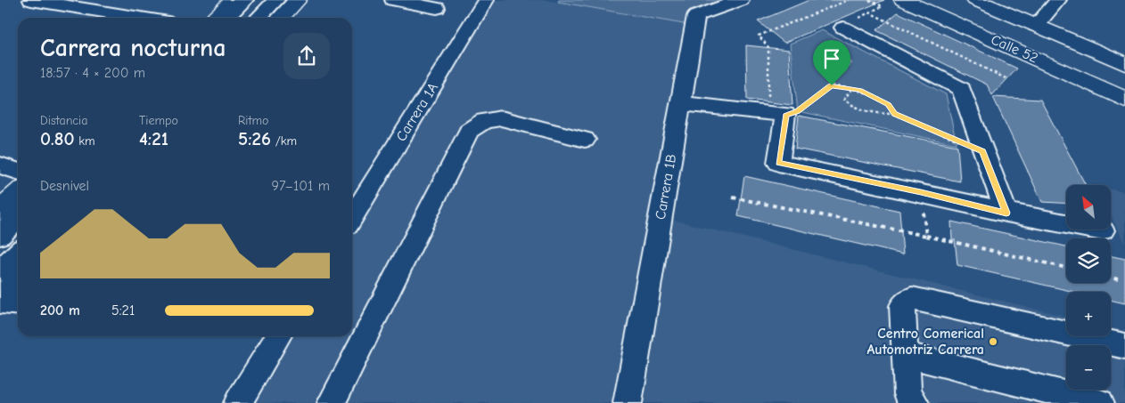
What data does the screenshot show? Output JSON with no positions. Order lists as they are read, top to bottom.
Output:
{
  "streets": {
    "main road": ["Calle 52"],
    "street": ["Carrera 1A", "Carrera 1B"]
  },
  "places": ["Centro Comerical Automotriz Carrera"],
  "north": "top left",
  "page": {
    "heading": ["Carrera nocturna", "18:57 · 4 × 200 m"],
    "stats": [
      ["Distancia", "0.80 km"],
      ["Tiempo", "4:21"],
      ["Ritmo", "5:26 /km"]
    ],
    "chart": ["Desnivel", "97–101 m"],
    "map_buttons": ["+", "−"],
    "list": [
      {
        "name": "200 m",
        "note": "5:21"
      }
    ]
  }
}
